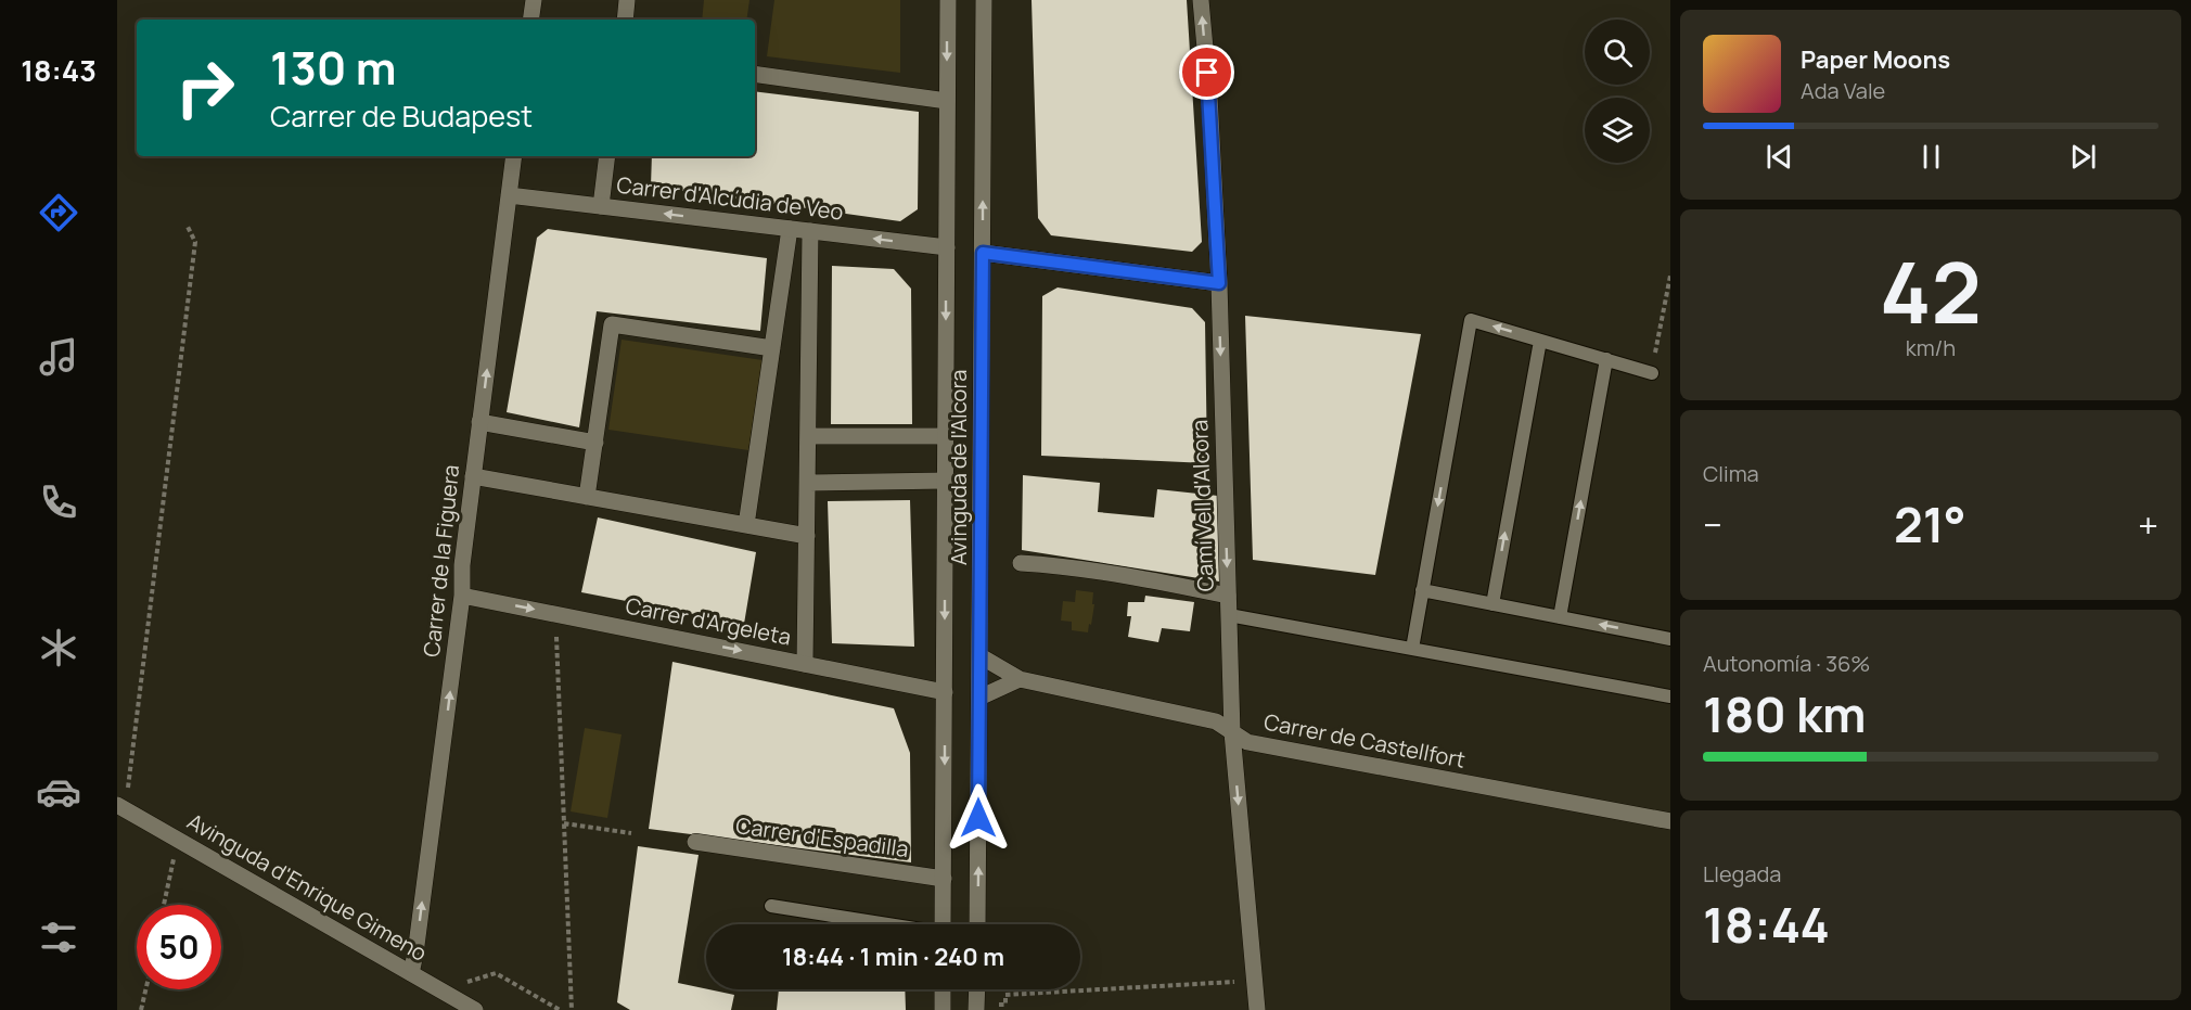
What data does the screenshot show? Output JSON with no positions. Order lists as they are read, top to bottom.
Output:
{
  "streets": {
    "street": [
      "Carrer d'Alcúdia de Veo",
      "Avinguda de l'Alcora",
      "Camí Vell d'Alcora",
      "Carrer de la Figuera",
      "Carrer d'Argeleta",
      "Carrer de Castellfort",
      "Carrer d'Espadilla",
      "Avinguda d'Enrique Gimeno"
    ]
  },
  "crossings": [
    ["Carrer d'Alcúdia de Veo", "Avinguda de l'Alcora"],
    ["Carrer d'Alcúdia de Veo", "Carrer de la Figuera"],
    ["Avinguda de l'Alcora", "Carrer d'Argeleta"],
    ["Avinguda de l'Alcora", "Carrer de Castellfort"],
    ["Avinguda de l'Alcora", "Carrer d'Espadilla"],
    ["Camí Vell d'Alcora", "Carrer de Castellfort"],
    ["Carrer de la Figuera", "Carrer d'Argeleta"],
    ["Carrer de la Figuera", "Avinguda d'Enrique Gimeno"]
  ],
  "one_way": ["Carrer d'Alcúdia de Veo", "Carrer de la Figuera"],
  "page": {
    "tabs": "18:43",
    "turn": ["130 m", "Carrer de Budapest"],
    "song": ["Paper Moons", "Ada Vale"],
    "tile": [
      ["42", "km/h"],
      "Clima",
      ["Autonomía · 36%", "180 km"],
      ["Llegada", "18:44"]
    ],
    "heat": ["−", "21°", "+"],
    "limit": "50",
    "trip": "18:44 · 1 min · 240 m"
  }
}
